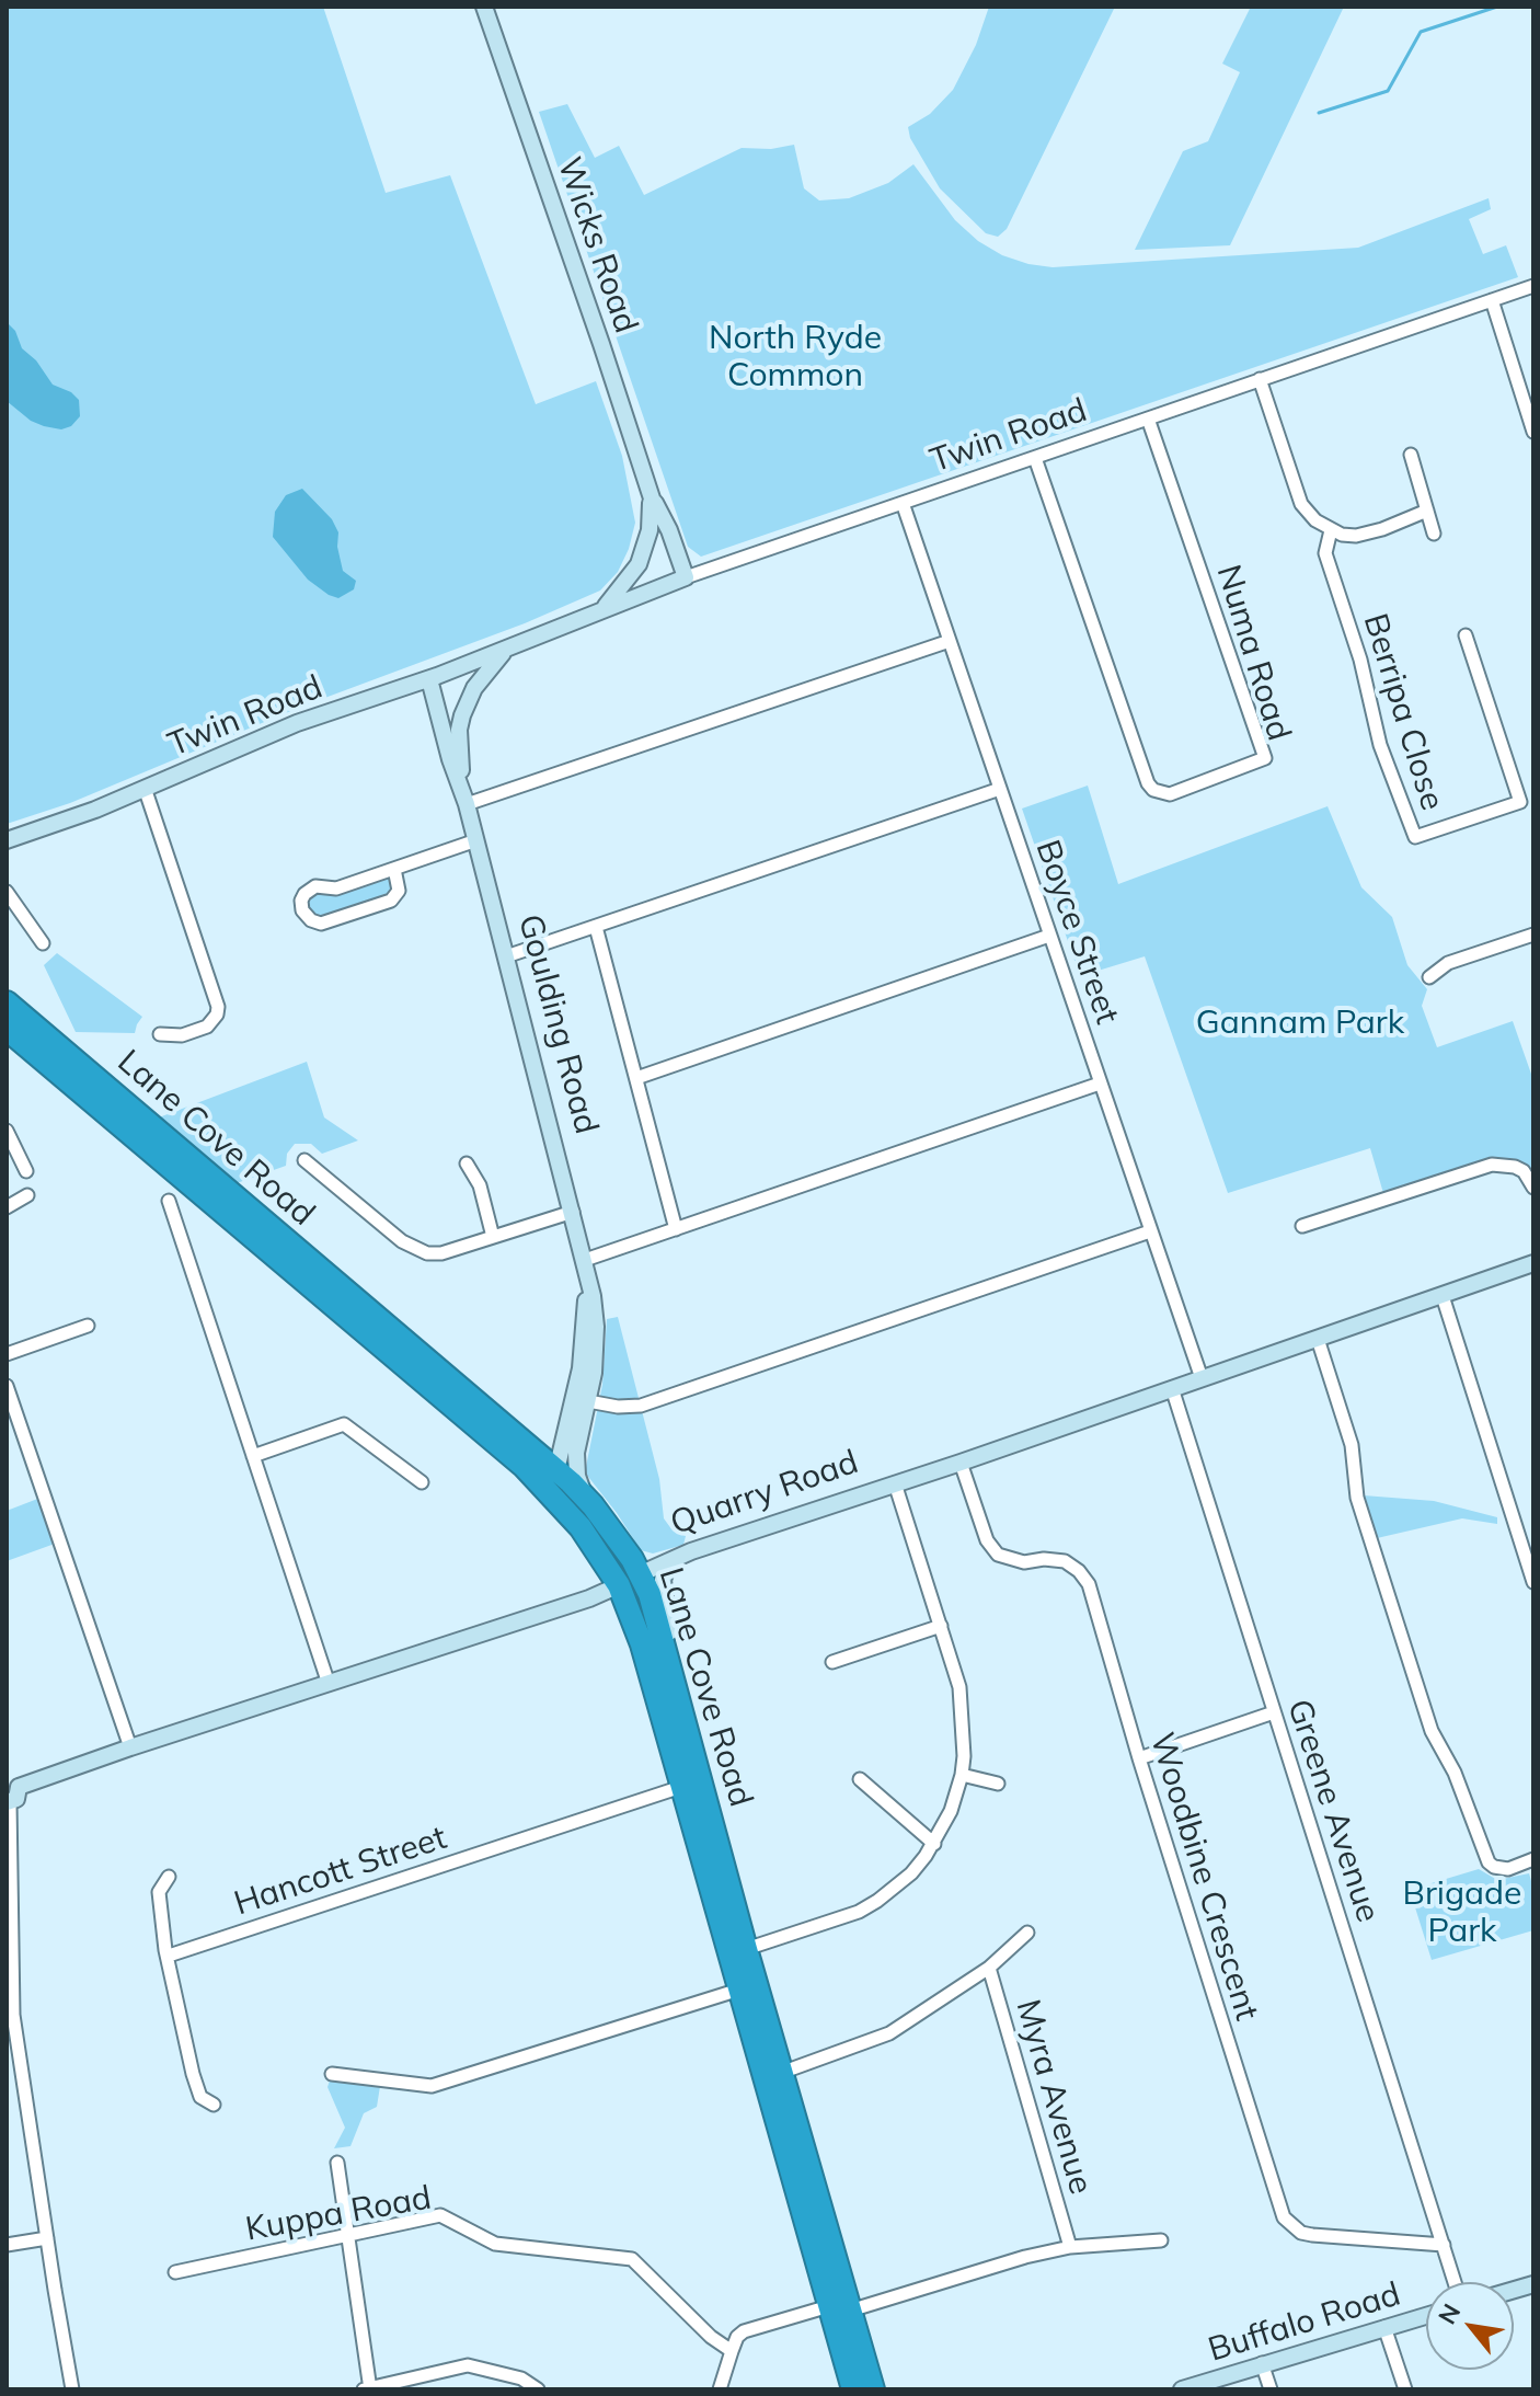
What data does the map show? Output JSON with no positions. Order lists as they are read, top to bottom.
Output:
{
  "streets": {
    "highway": ["Lane Cove Road", "Quarry Road"],
    "street": [
      "Wicks Road",
      "Twin Road",
      "Numa Road",
      "Berripa Close",
      "Boyce Street",
      "Goulding Road",
      "Greene Avenue",
      "Hancott Street",
      "Woodbine Crescent",
      "Myra Avenue",
      "Kuppa Road",
      "Buffalo Road"
    ]
  },
  "crossings": [
    ["Wicks Road", "Twin Road"],
    ["Twin Road", "Numa Road"],
    ["Twin Road", "Boyce Street"],
    ["Twin Road", "Goulding Road"],
    ["Boyce Street", "Quarry Road"],
    ["Goulding Road", "Lane Cove Road"],
    ["Lane Cove Road", "Quarry Road"],
    ["Lane Cove Road", "Hancott Street"],
    ["Lane Cove Road", "Myra Avenue"],
    ["Quarry Road", "Greene Avenue"],
    ["Quarry Road", "Woodbine Crescent"],
    ["Greene Avenue", "Woodbine Crescent"],
    ["Myra Avenue", "Kuppa Road"]
  ],
  "parks": ["North Ryde Common", "Gannam Park", "Brigade Park"],
  "north": "top left"
}
